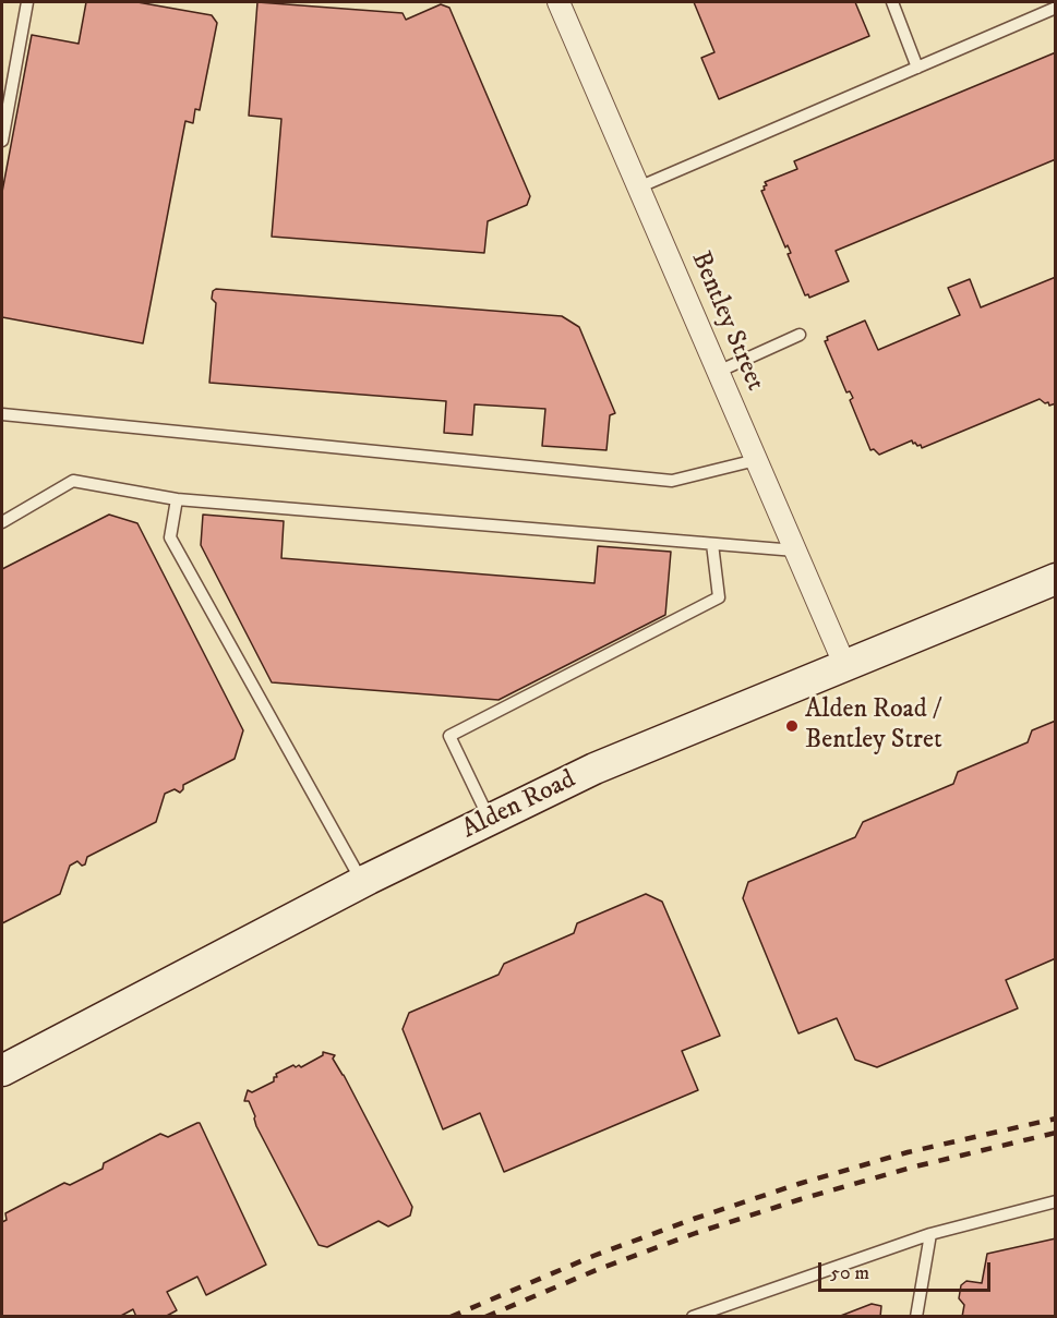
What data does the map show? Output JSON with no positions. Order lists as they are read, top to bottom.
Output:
{
  "streets": {
    "main road": ["Alden Road"],
    "street": ["Bentley Street"]
  },
  "crossings": [
    ["Bentley Street", "Alden Road"]
  ],
  "places": ["Alden Road / Bentley Stret"],
  "scale_bar": "50 m"
}
